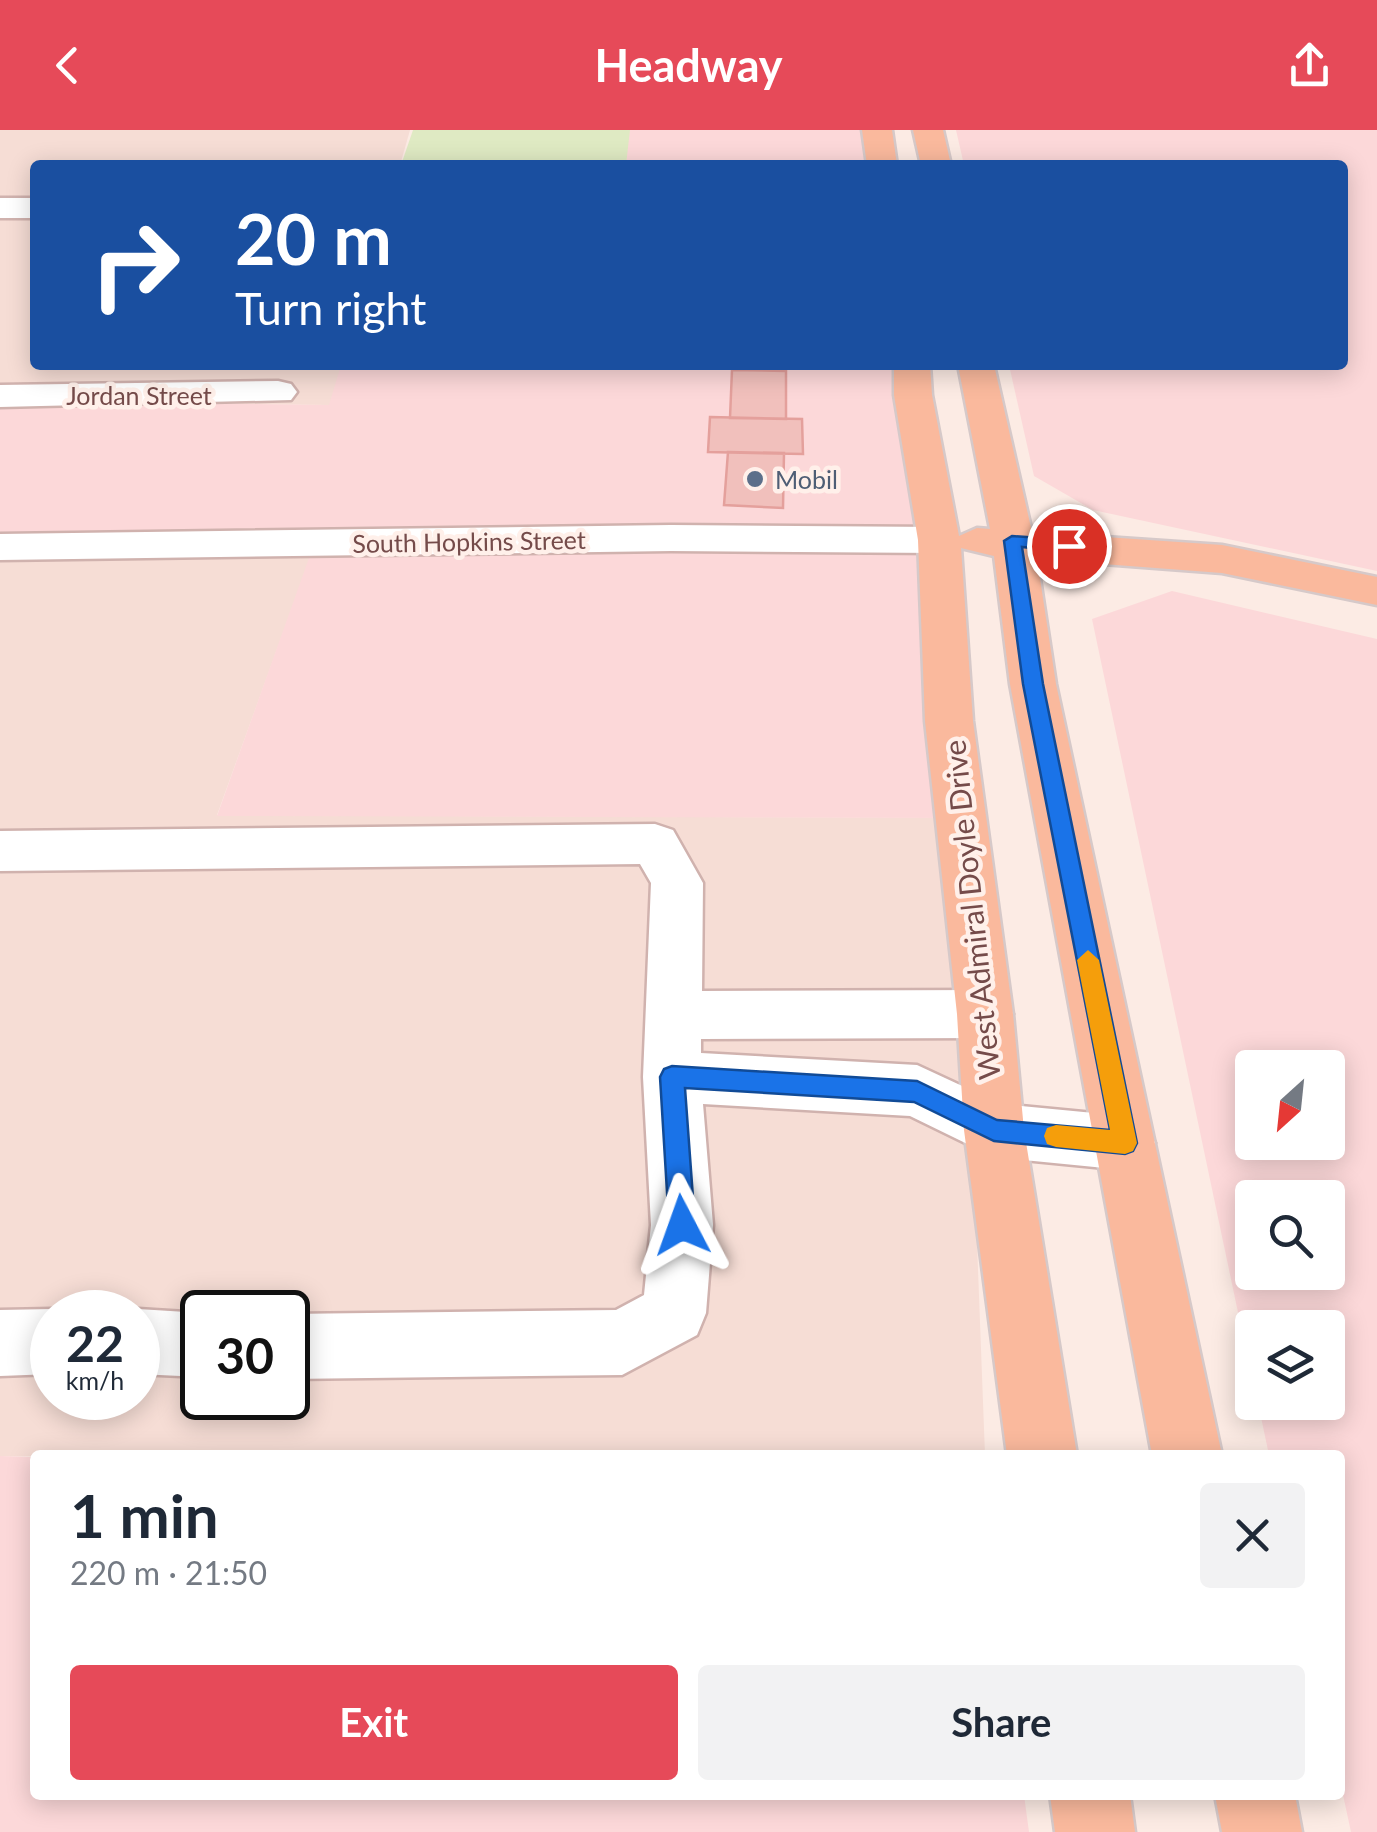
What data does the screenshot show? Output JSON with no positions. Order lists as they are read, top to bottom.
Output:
{
  "streets": {
    "main road": ["West Admiral Doyle Drive"],
    "street": ["Jordan Street", "South Hopkins Street"]
  },
  "crossings": [
    ["South Hopkins Street", "West Admiral Doyle Drive"]
  ],
  "places": ["Mobil"],
  "north": "bottom left",
  "page": {
    "header": "Headway",
    "turn": ["20 m", "Turn right"],
    "speed": "22 km/h",
    "limit": "30",
    "heading": ["1 min", "220 m · 21:50"],
    "buttons": ["Exit", "Share"]
  }
}
